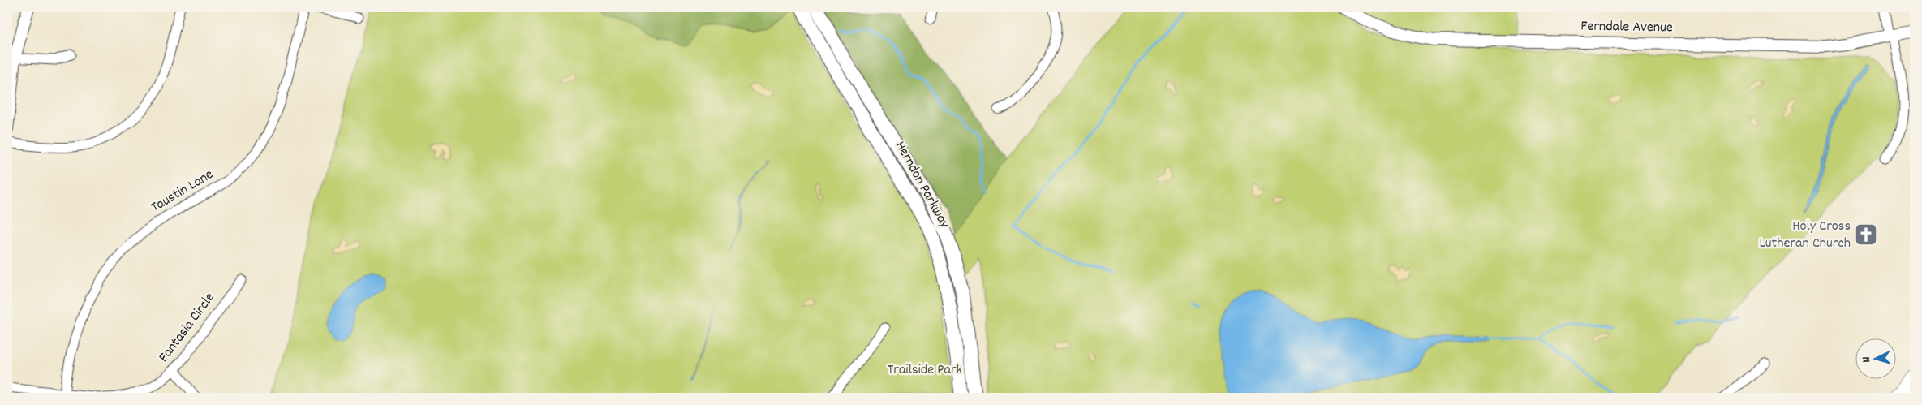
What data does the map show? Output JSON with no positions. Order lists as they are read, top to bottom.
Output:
{
  "streets": {
    "main road": ["Herndon Parkway"],
    "street": ["Ferndale Avenue", "Taustin Lane", "Fantasia Circle"]
  },
  "crossings": [
    ["Taustin Lane", "Fantasia Circle"]
  ],
  "parks": ["Trailside Park"],
  "places": {
    "church": ["Holy Cross Lutheran Church"]
  },
  "north": "left"
}
